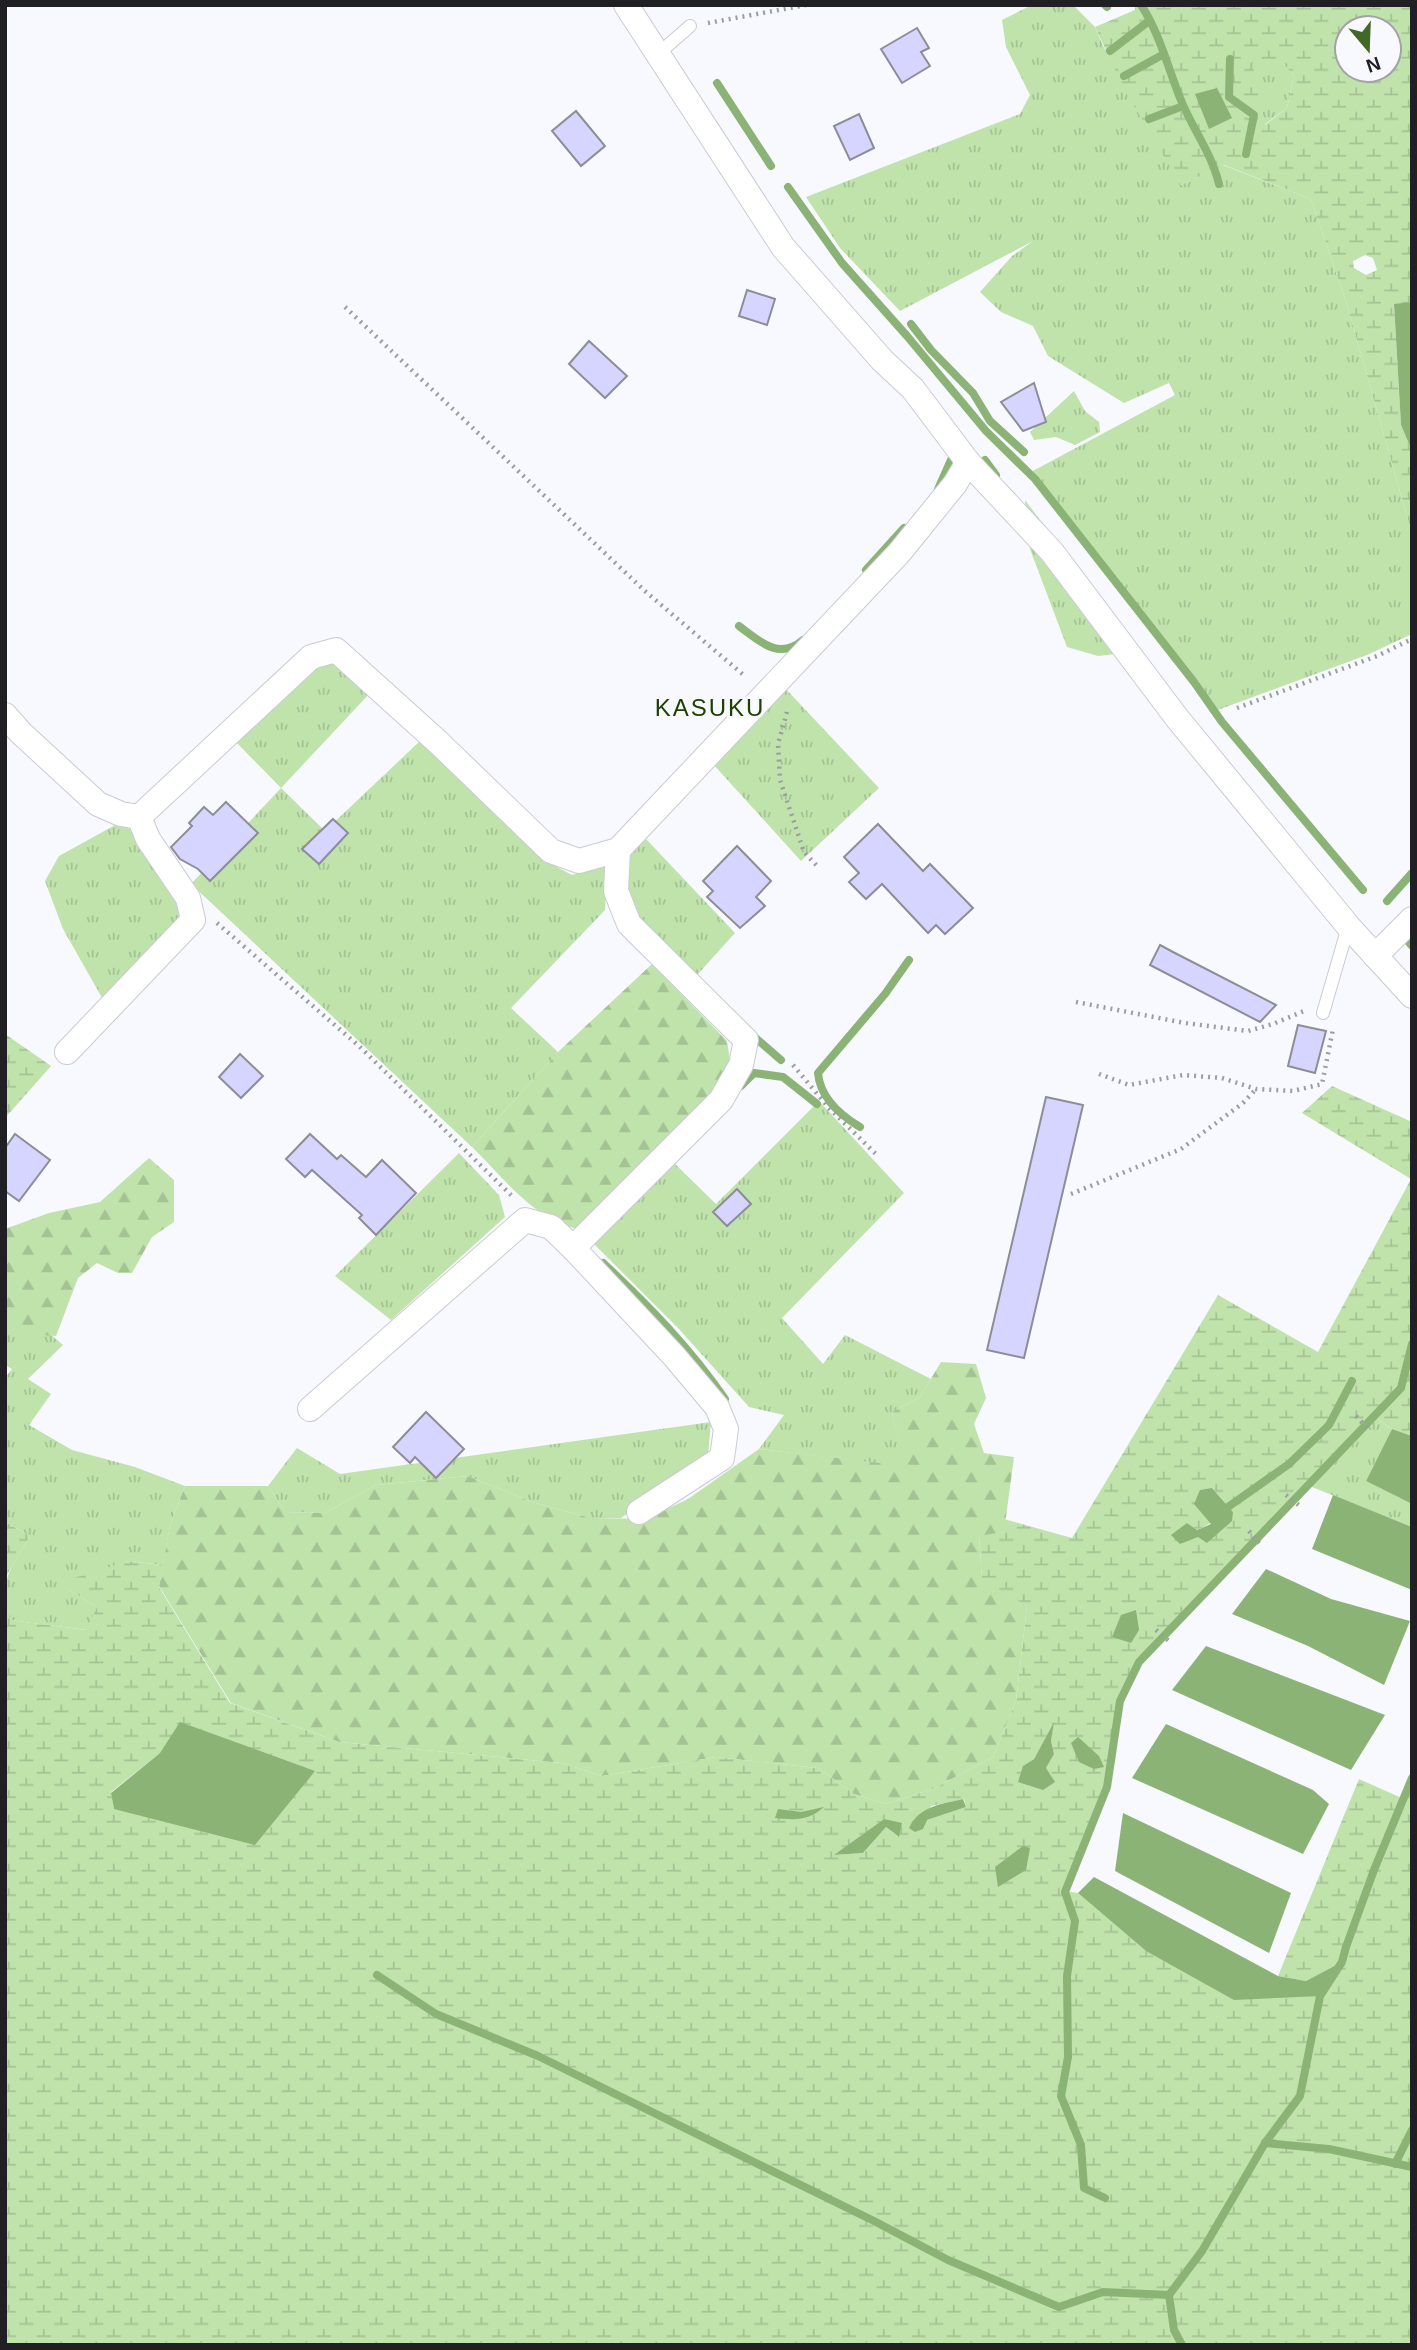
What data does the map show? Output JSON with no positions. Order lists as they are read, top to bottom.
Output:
{
  "districts": ["KASUKU"],
  "north": "bottom"
}
